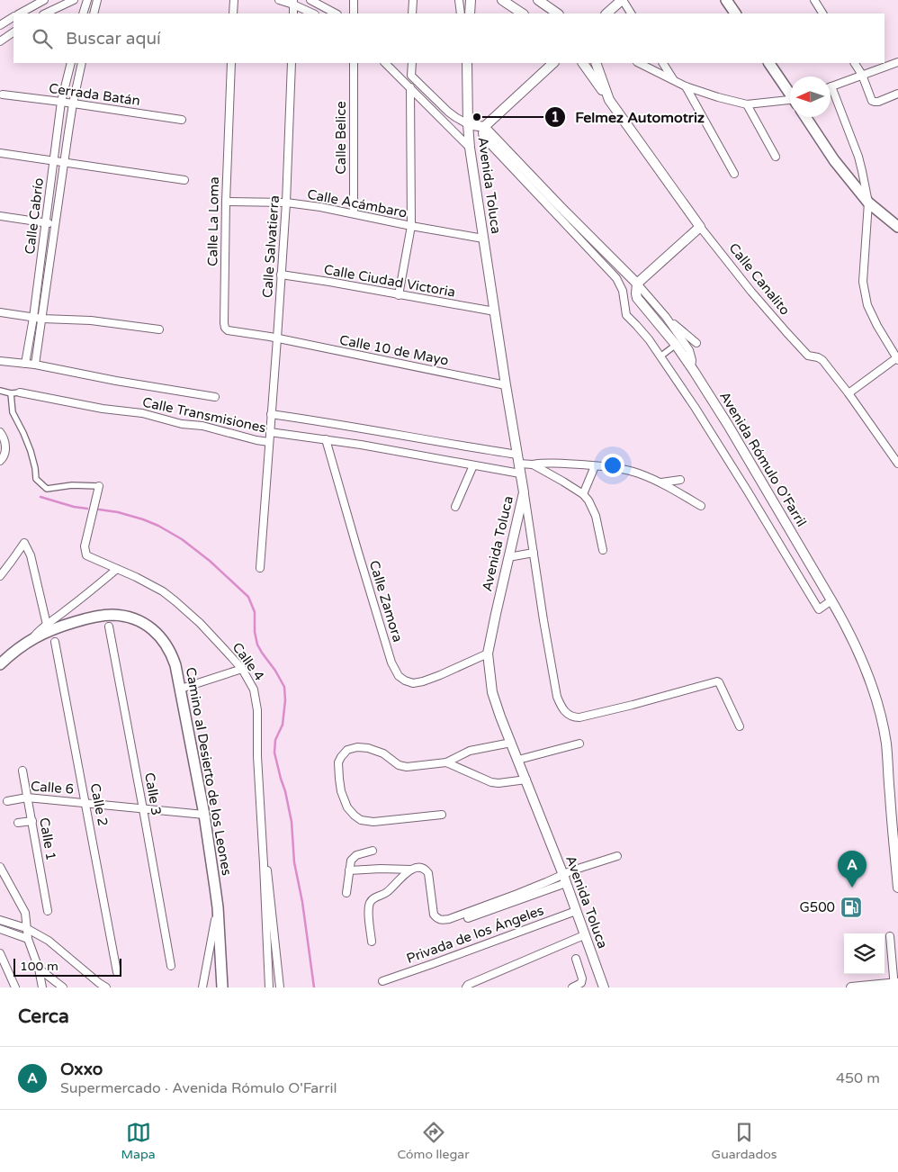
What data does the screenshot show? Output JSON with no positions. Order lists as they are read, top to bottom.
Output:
{
  "streets": {
    "main road": ["Camino al Desierto de los Leones"],
    "street": [
      "Cerrada Batán",
      "Calle Belice",
      "Avenida Toluca",
      "Calle Acámbaro",
      "Calle Cabrío",
      "Calle La Loma",
      "Calle Salvatierra",
      "Calle Canalito",
      "Calle Ciudad Victoria",
      "Calle 10 de Mayo",
      "Calle Transmisiones",
      "Avenida Rómulo O'Farril",
      "Calle Zamora",
      "Calle 4",
      "Calle 6",
      "Calle 3",
      "Calle 2",
      "Calle 1",
      "Privada de los Ángeles"
    ]
  },
  "crossings": [
    ["Cerrada Batán", "Calle Cabrío"],
    ["Calle Belice", "Calle Acámbaro"],
    ["Avenida Toluca", "Calle Acámbaro"],
    ["Avenida Toluca", "Calle Ciudad Victoria"],
    ["Avenida Toluca", "Calle 10 de Mayo"],
    ["Avenida Toluca", "Calle Transmisiones"],
    ["Avenida Toluca", "Calle Zamora"],
    ["Avenida Toluca", "Privada de los Ángeles"],
    ["Calle Acámbaro", "Calle La Loma"],
    ["Calle Acámbaro", "Calle Salvatierra"],
    ["Calle La Loma", "Calle Salvatierra"],
    ["Calle La Loma", "Calle 10 de Mayo"],
    ["Calle Salvatierra", "Calle Ciudad Victoria"],
    ["Calle Salvatierra", "Calle 10 de Mayo"],
    ["Calle Salvatierra", "Calle Transmisiones"],
    ["Calle Transmisiones", "Calle Zamora"],
    ["Camino al Desierto de los Leones", "Calle 6"],
    ["Calle 6", "Calle 3"],
    ["Calle 6", "Calle 2"],
    ["Calle 6", "Calle 1"]
  ],
  "places": {
    "other": ["Felmez Automotriz"],
    "fuel station": ["G500"]
  },
  "scale_bar": "100 m",
  "north": "left",
  "page": {
    "search": "Buscar aquí",
    "pins": "A",
    "scale": "100 m",
    "heading": "Cerca",
    "list": [
      {
        "mark": "A",
        "name": "Oxxo",
        "note": "Supermercado · Avenida Rómulo O'Farril",
        "value": "450 m"
      }
    ],
    "nav": ["Mapa", "Cómo llegar", "Guardados"]
  }
}
